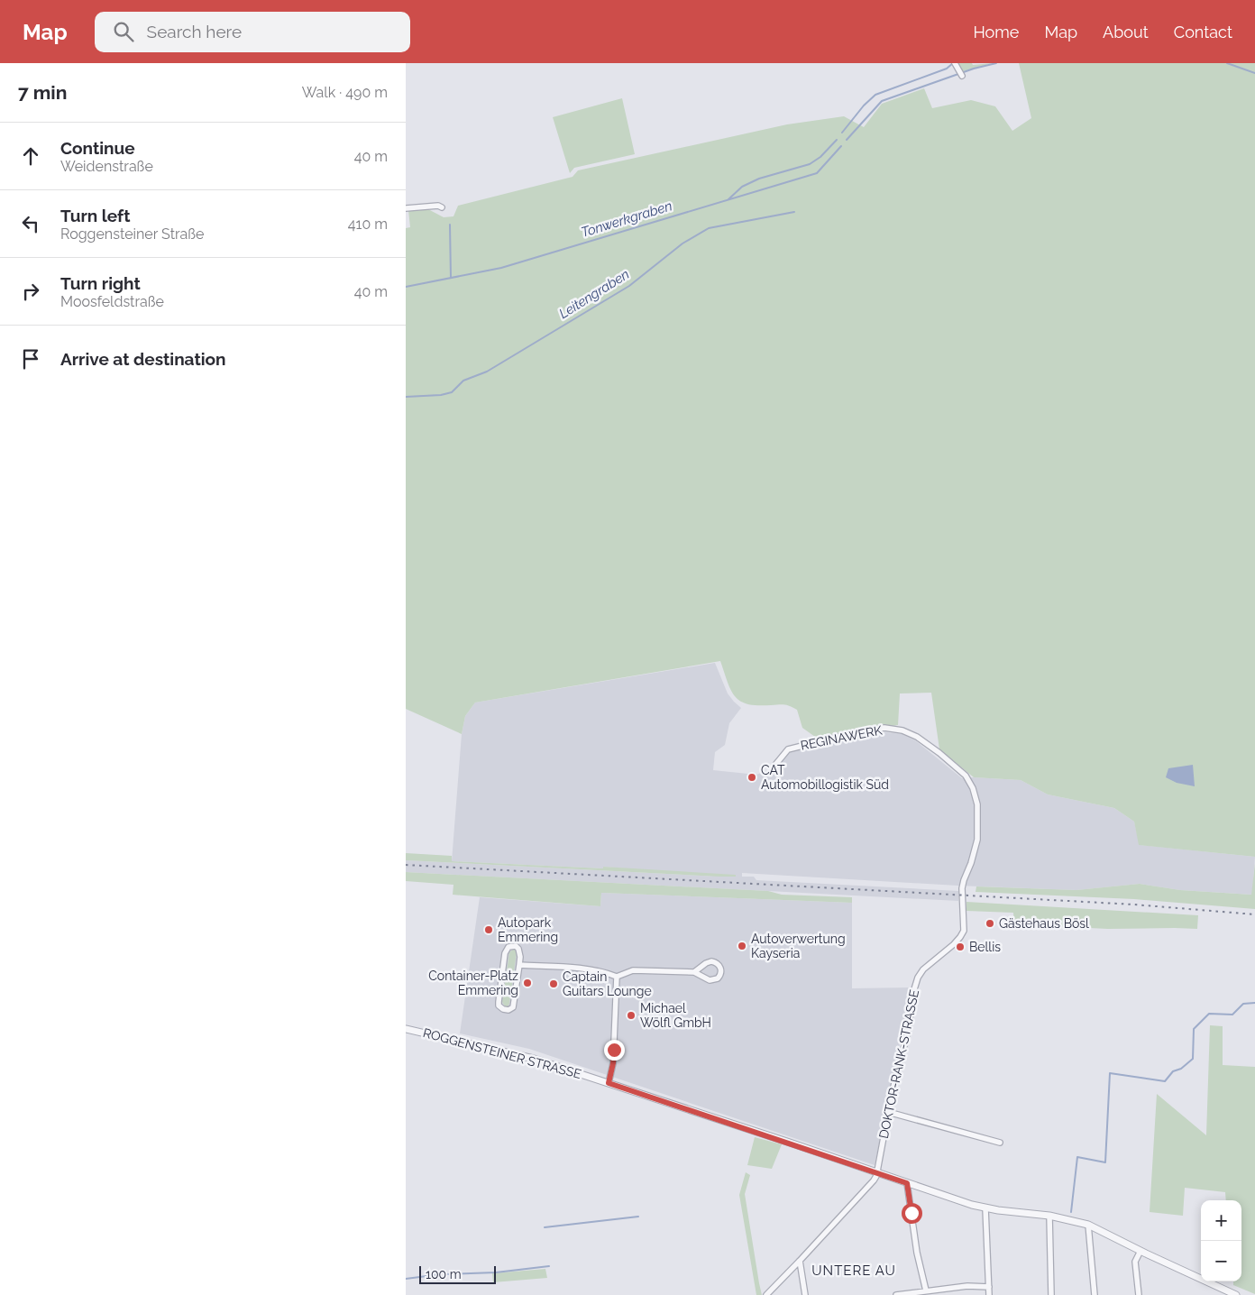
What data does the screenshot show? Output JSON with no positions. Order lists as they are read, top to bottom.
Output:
{
  "streets": {
    "street": ["REGINAWERK", "ROGGENSTEINER STRASSE", "DOKTOR-RANK-STRASSE"]
  },
  "crossings": [
    ["REGINAWERK", "DOKTOR-RANK-STRASSE"],
    ["ROGGENSTEINER STRASSE", "DOKTOR-RANK-STRASSE"]
  ],
  "districts": ["UNTERE AU"],
  "water": ["Tonwerkgraben", "Leitengraben"],
  "places": [
    "CAT Automobillogistik Süd",
    "Gästehaus Bösl",
    "Autopark Emmering",
    "Autoverwertung Kayseria",
    "Bellis",
    "Container-Platz Emmering",
    "Captain Guitars Lounge",
    "Michael Wölfl GmbH"
  ],
  "scale_bar": "100 m",
  "page": {
    "header": "Map",
    "search": "Search here",
    "nav": [
      "Home",
      "Map",
      "About",
      "Contact"
    ],
    "heading": ["7 min", "Walk · 490 m"],
    "list": [
      ["Continue", "Weidenstraße", "40 m"],
      ["Turn left", "Roggensteiner Straße", "410 m"],
      ["Turn right", "Moosfeldstraße", "40 m"],
      "Arrive at destination"
    ],
    "map_buttons": ["+", "−"],
    "scale": "100 m"
  }
}
